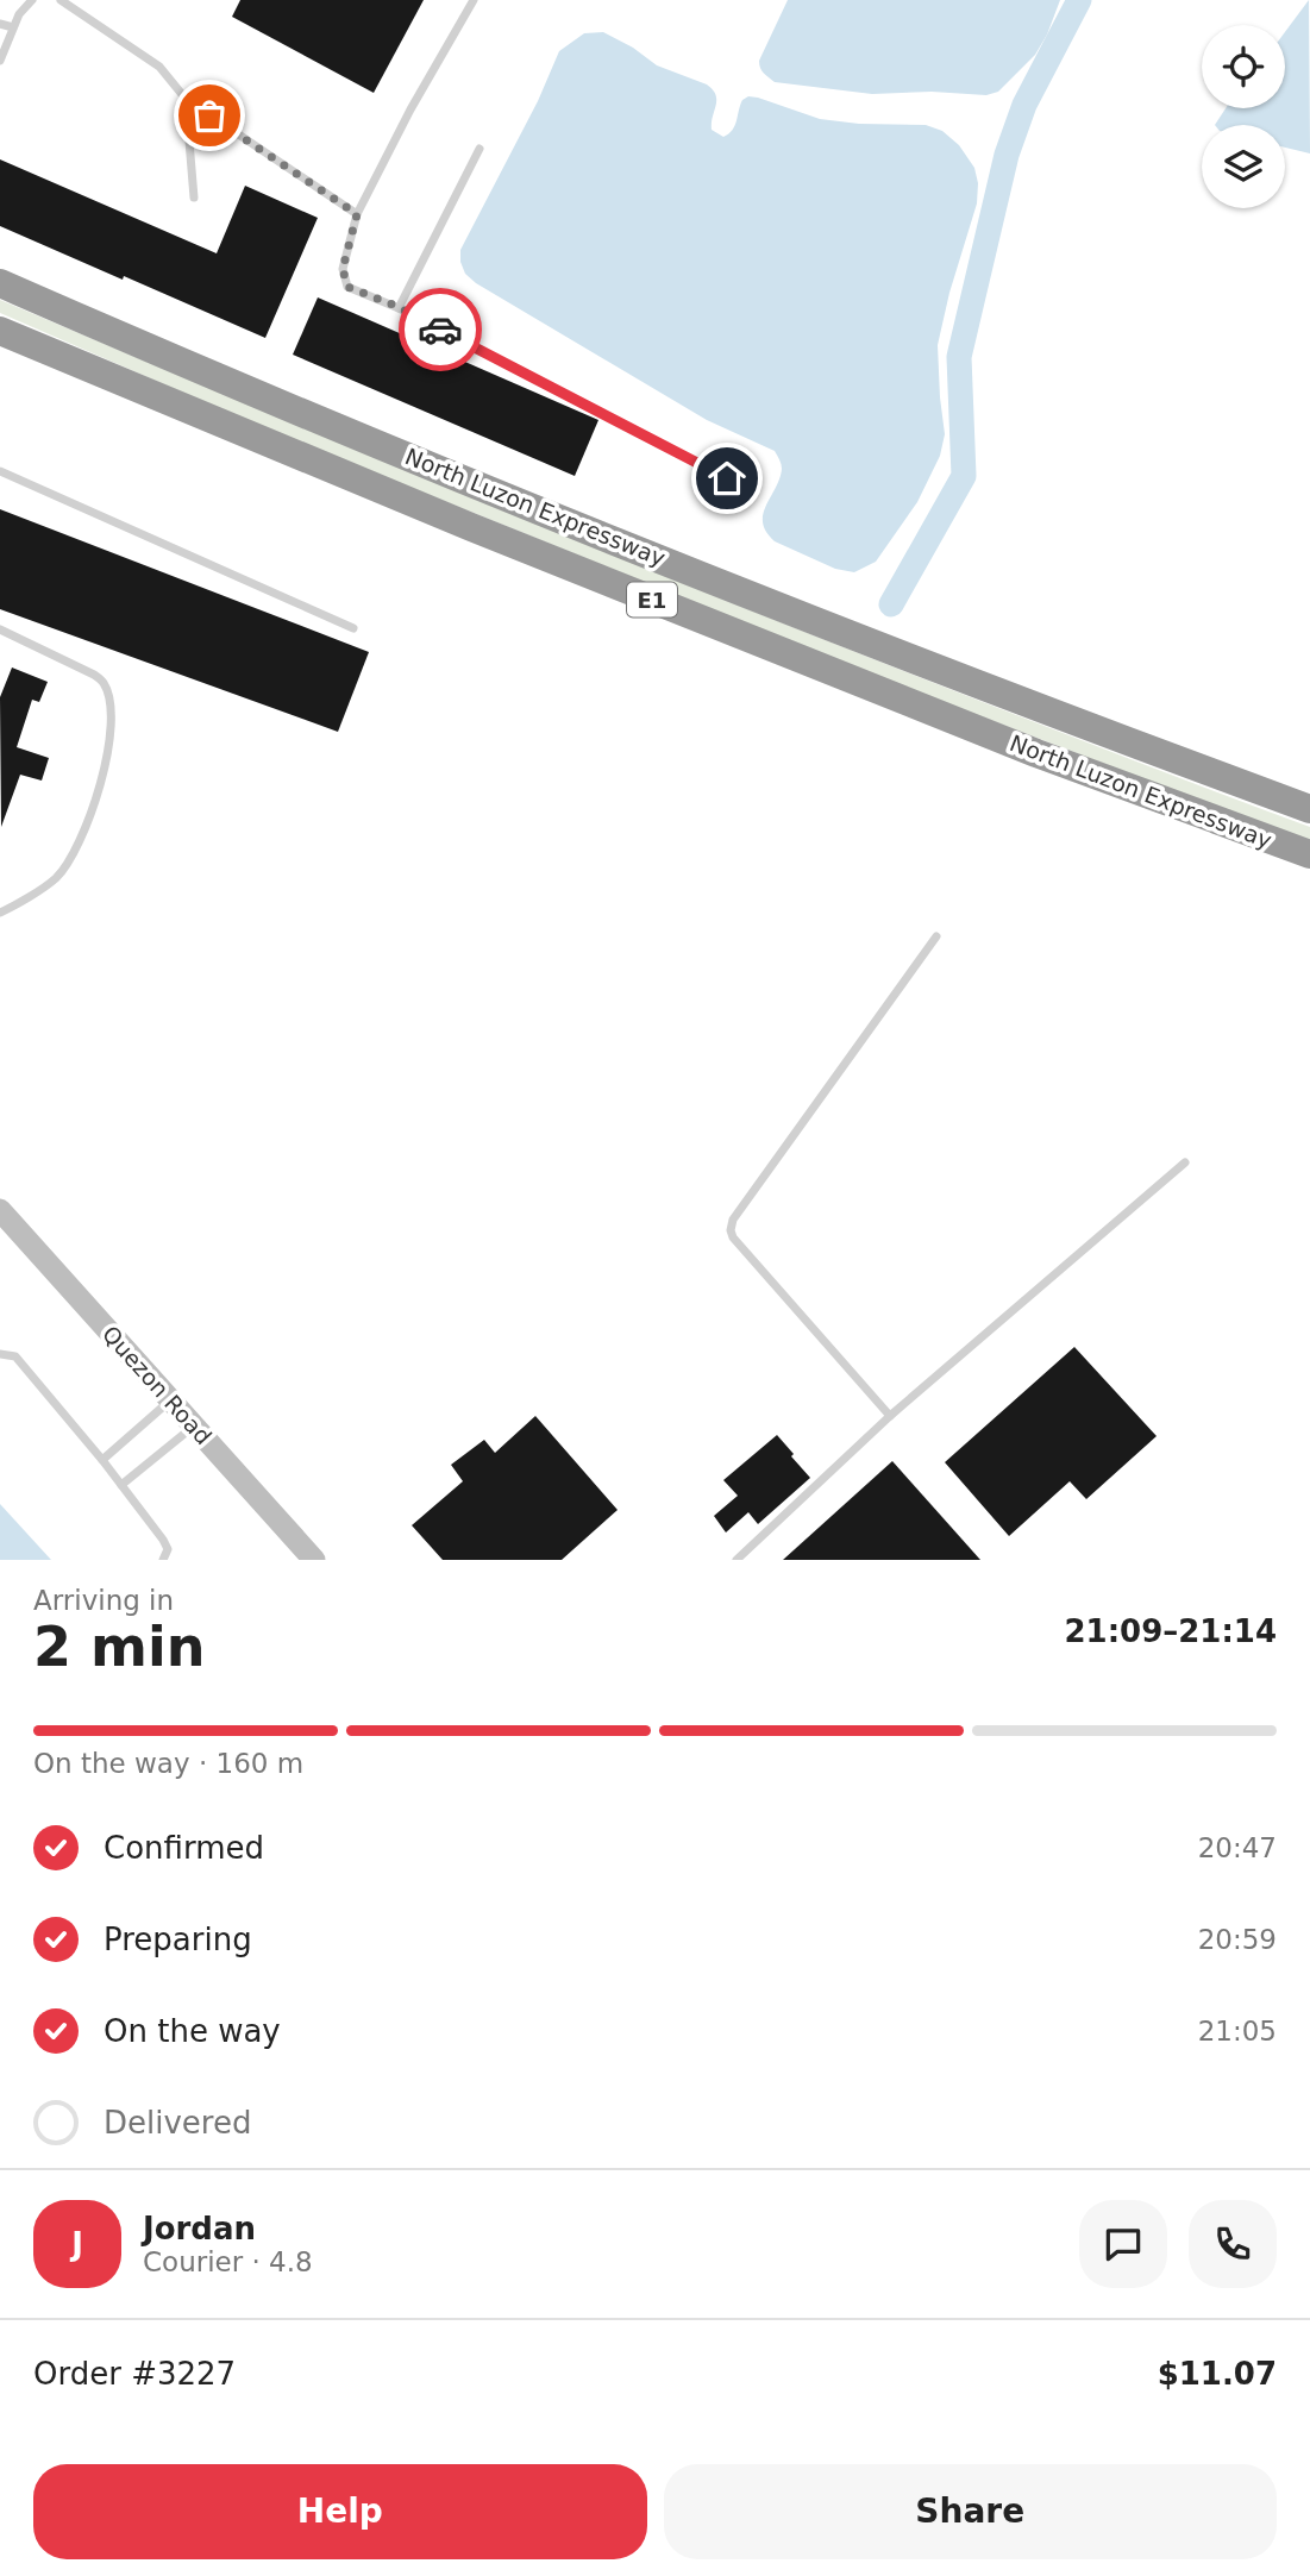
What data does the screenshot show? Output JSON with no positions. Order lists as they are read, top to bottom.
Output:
{
  "streets": {
    "highway": ["North Luzon Expressway", "E1"],
    "main road": ["Quezon Road"]
  },
  "page": {
    "heading": ["2 min", "Arriving in", "21:09–21:14"],
    "panel": [
      "Jordan",
      "Courier · 4.8",
      "Order #3227",
      "$11.07"
    ],
    "bar": "On the way · 160 m",
    "list": [
      ["Confirmed", "20:47"],
      ["Preparing", "20:59"],
      ["On the way", "21:05"],
      "Delivered"
    ],
    "round": "J",
    "buttons": ["Help", "Share"]
  }
}
